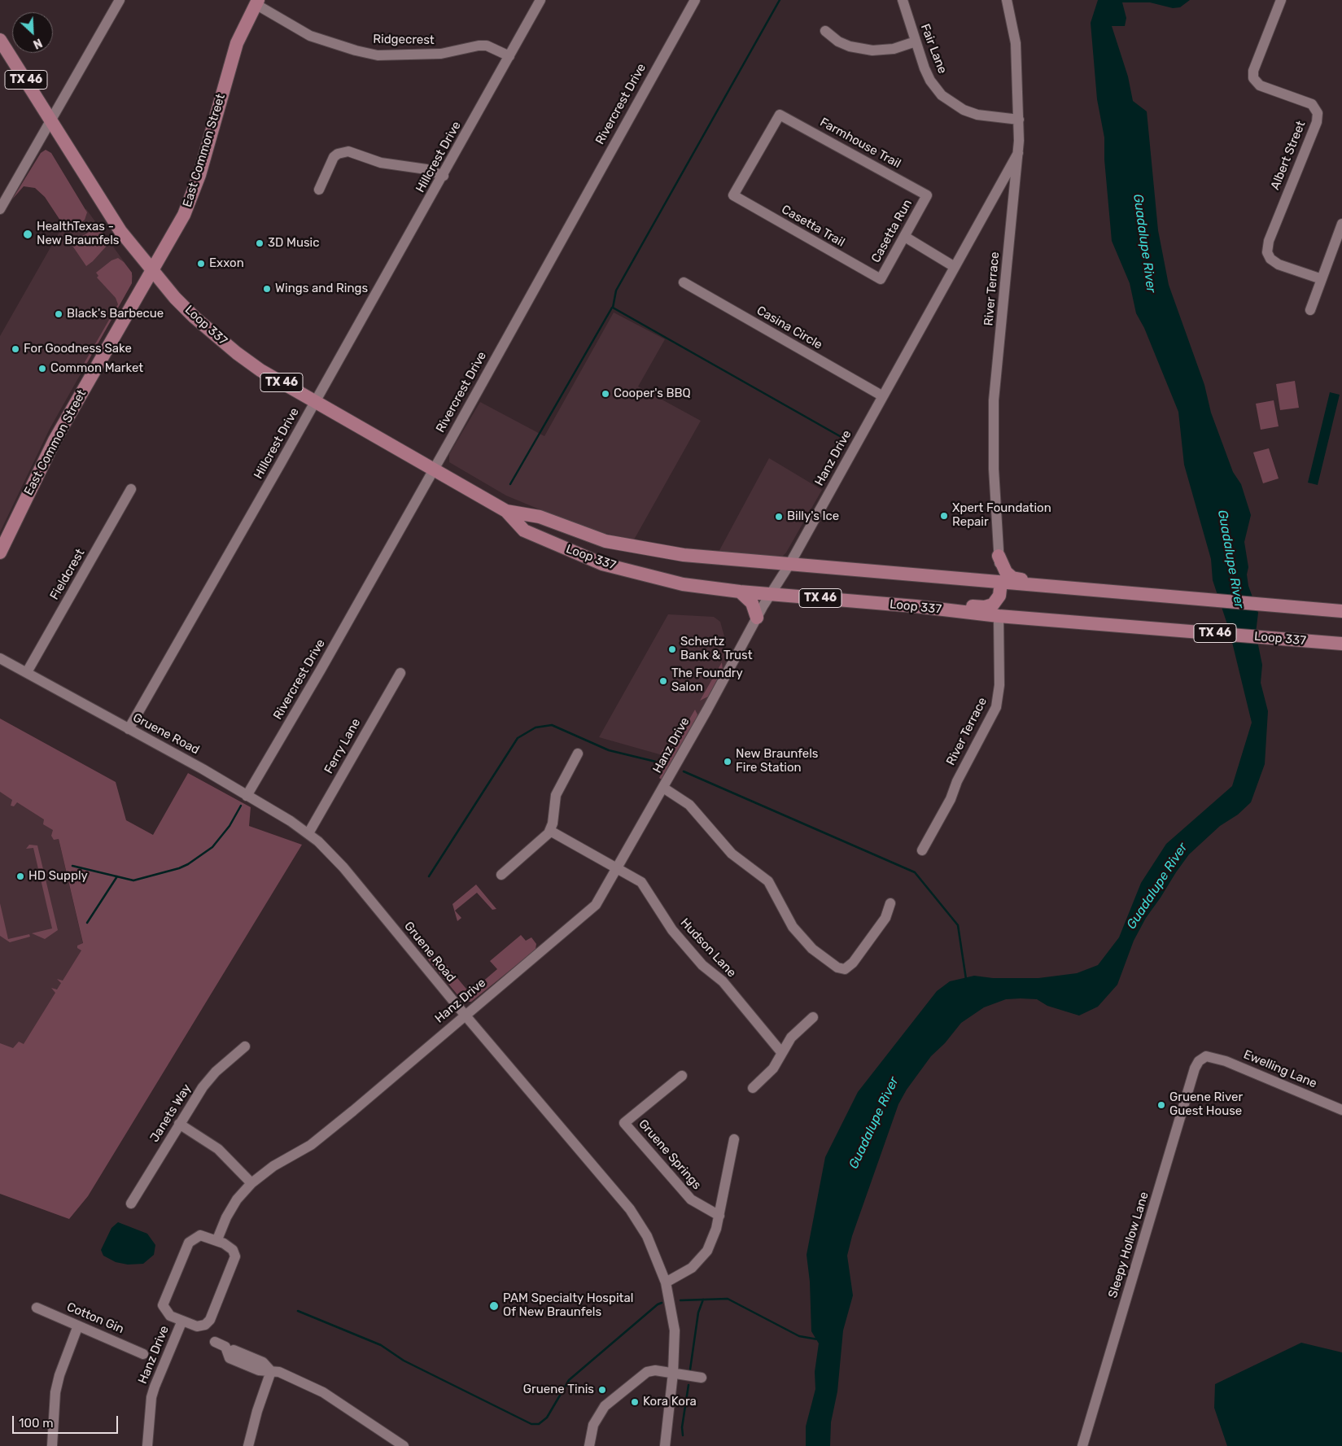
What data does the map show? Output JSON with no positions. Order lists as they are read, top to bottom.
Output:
{
  "streets": {
    "main road": ["TX 46", "East Common Street", "Loop 337"],
    "street": [
      "Ridgecrest",
      "Fair Lane",
      "Rivercrest Drive",
      "Farmhouse Trail",
      "Albert Street",
      "Hillcrest Drive",
      "Casetta Trail",
      "Casetta Run",
      "River Terrace",
      "Casina Circle",
      "Hanz Drive",
      "Fieldcrest",
      "Gruene Road",
      "Ferry Lane",
      "Hudson Lane",
      "Ewelling Lane",
      "Janets Way",
      "Gruene Springs",
      "Sleepy Hollow Lane",
      "Cotton Gin"
    ]
  },
  "crossings": [
    ["Ridgecrest", "East Common Street"],
    ["Ridgecrest", "Hillcrest Drive"],
    ["Fair Lane", "River Terrace"],
    ["Rivercrest Drive", "Loop 337"],
    ["Rivercrest Drive", "Gruene Road"],
    ["Farmhouse Trail", "Casetta Trail"],
    ["Farmhouse Trail", "Casetta Run"],
    ["East Common Street", "Loop 337"],
    ["Hillcrest Drive", "Loop 337"],
    ["Hillcrest Drive", "Gruene Road"],
    ["Casetta Trail", "Casetta Run"],
    ["River Terrace", "Loop 337"],
    ["River Terrace", "Hanz Drive"],
    ["Loop 337", "Hanz Drive"],
    ["Casina Circle", "Hanz Drive"],
    ["Hanz Drive", "Gruene Road"],
    ["Hanz Drive", "Hudson Lane"],
    ["Fieldcrest", "Gruene Road"],
    ["Gruene Road", "Ferry Lane"],
    ["Ewelling Lane", "Sleepy Hollow Lane"]
  ],
  "water": ["Guadalupe River"],
  "places": [
    "HealthTexas - New Braunfels",
    "3D Music",
    "Exxon",
    "Wings and Rings",
    "Black's Barbecue",
    "For Goodness Sake",
    "Common Market",
    "Cooper's BBQ",
    "Xpert Foundation Repair",
    "Billy's Ice",
    "Schertz Bank & Trust",
    "The Foundry Salon",
    "New Braunfels Fire Station",
    "HD Supply",
    "Gruene River Guest House",
    "PAM Specialty Hospital Of New Braunfels",
    "Gruene Tinis",
    "Kora Kora"
  ],
  "scale_bar": "100 m",
  "north": "bottom right"
}
